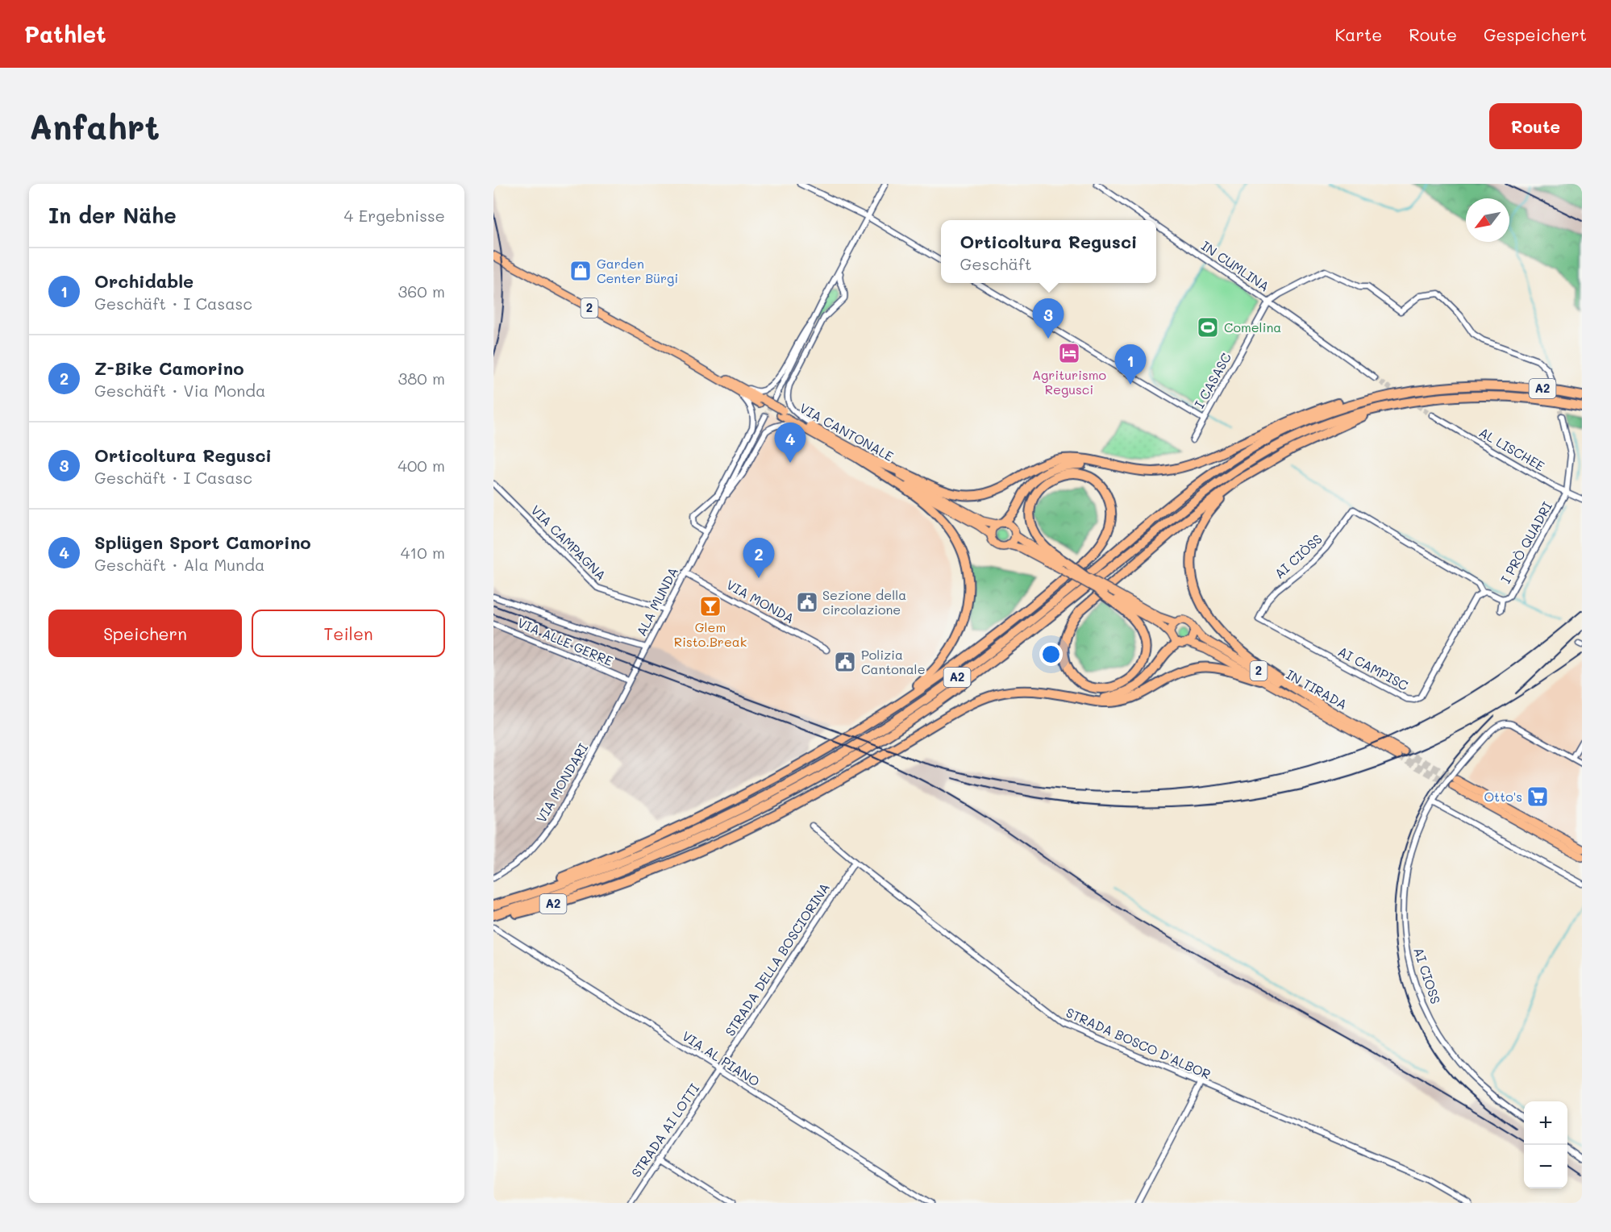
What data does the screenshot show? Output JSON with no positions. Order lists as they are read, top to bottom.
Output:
{
  "streets": {
    "highway": ["A2"],
    "main road": ["2", "VIA CANTONALE", "IN TIRADA"],
    "street": [
      "IN CUMLINA",
      "I CASASC",
      "AL LISCHEE",
      "VIA CAMPAGNA",
      "I PRÒ QUADRI",
      "AI CIÒSS",
      "ALA MUNDA",
      "VIA MONDA",
      "VIA ALLE GERRE",
      "AI CAMPISC",
      "VIA MONDARI",
      "STRADA DELLA BOSCIORINA",
      "AI CIOSS",
      "STRADA BOSCO D'ALBOR",
      "VIA AL PIANO",
      "STRADA AI LOTTI"
    ]
  },
  "crossings": [
    ["IN CUMLINA", "I CASASC"],
    ["2", "A2"],
    ["2", "IN TIRADA"],
    ["A2", "VIA CANTONALE"],
    ["A2", "IN TIRADA"],
    ["VIA CANTONALE", "ALA MUNDA"],
    ["AL LISCHEE", "I PRÒ QUADRI"],
    ["VIA CAMPAGNA", "ALA MUNDA"],
    ["AI CIÒSS", "AI CAMPISC"],
    ["ALA MUNDA", "VIA MONDA"],
    ["ALA MUNDA", "VIA ALLE GERRE"],
    ["ALA MUNDA", "VIA MONDARI"],
    ["VIA ALLE GERRE", "VIA MONDARI"],
    ["STRADA DELLA BOSCIORINA", "STRADA BOSCO D'ALBOR"],
    ["STRADA DELLA BOSCIORINA", "VIA AL PIANO"],
    ["STRADA DELLA BOSCIORINA", "STRADA AI LOTTI"],
    ["VIA AL PIANO", "STRADA AI LOTTI"]
  ],
  "places": {
    "shop": ["Garden Center Bürgi"],
    "sports": ["Comelina"],
    "hotel": ["Agriturismo Regusci"],
    "public building": ["Sezione della circolazione", "Polizia Cantonale"],
    "bar": ["Glem Risto.Break"],
    "supermarket": ["Otto's"]
  },
  "north": "bottom left",
  "page": {
    "header": "Pathlet",
    "nav": ["Karte", "Route", "Gespeichert"],
    "buttons": [
      "Route",
      ["Speichern", "Teilen"]
    ],
    "title": "Anfahrt",
    "heading": ["In der Nähe", "4 Ergebnisse"],
    "popup": ["Orticoltura Regusci", "Geschäft"],
    "list": [
      {
        "mark": "1",
        "name": "Orchidable",
        "note": "Geschäft · I Casasc",
        "value": "360 m"
      },
      {
        "mark": "2",
        "name": "Z-Bike Camorino",
        "note": "Geschäft · Via Monda",
        "value": "380 m"
      },
      {
        "mark": "3",
        "name": "Orticoltura Regusci",
        "note": "Geschäft · I Casasc",
        "value": "400 m"
      },
      {
        "mark": "4",
        "name": "Splügen Sport Camorino",
        "note": "Geschäft · Ala Munda",
        "value": "410 m"
      }
    ],
    "pins": [
      "3",
      "1",
      "4",
      "2"
    ],
    "map_buttons": ["+", "−"]
  }
}
